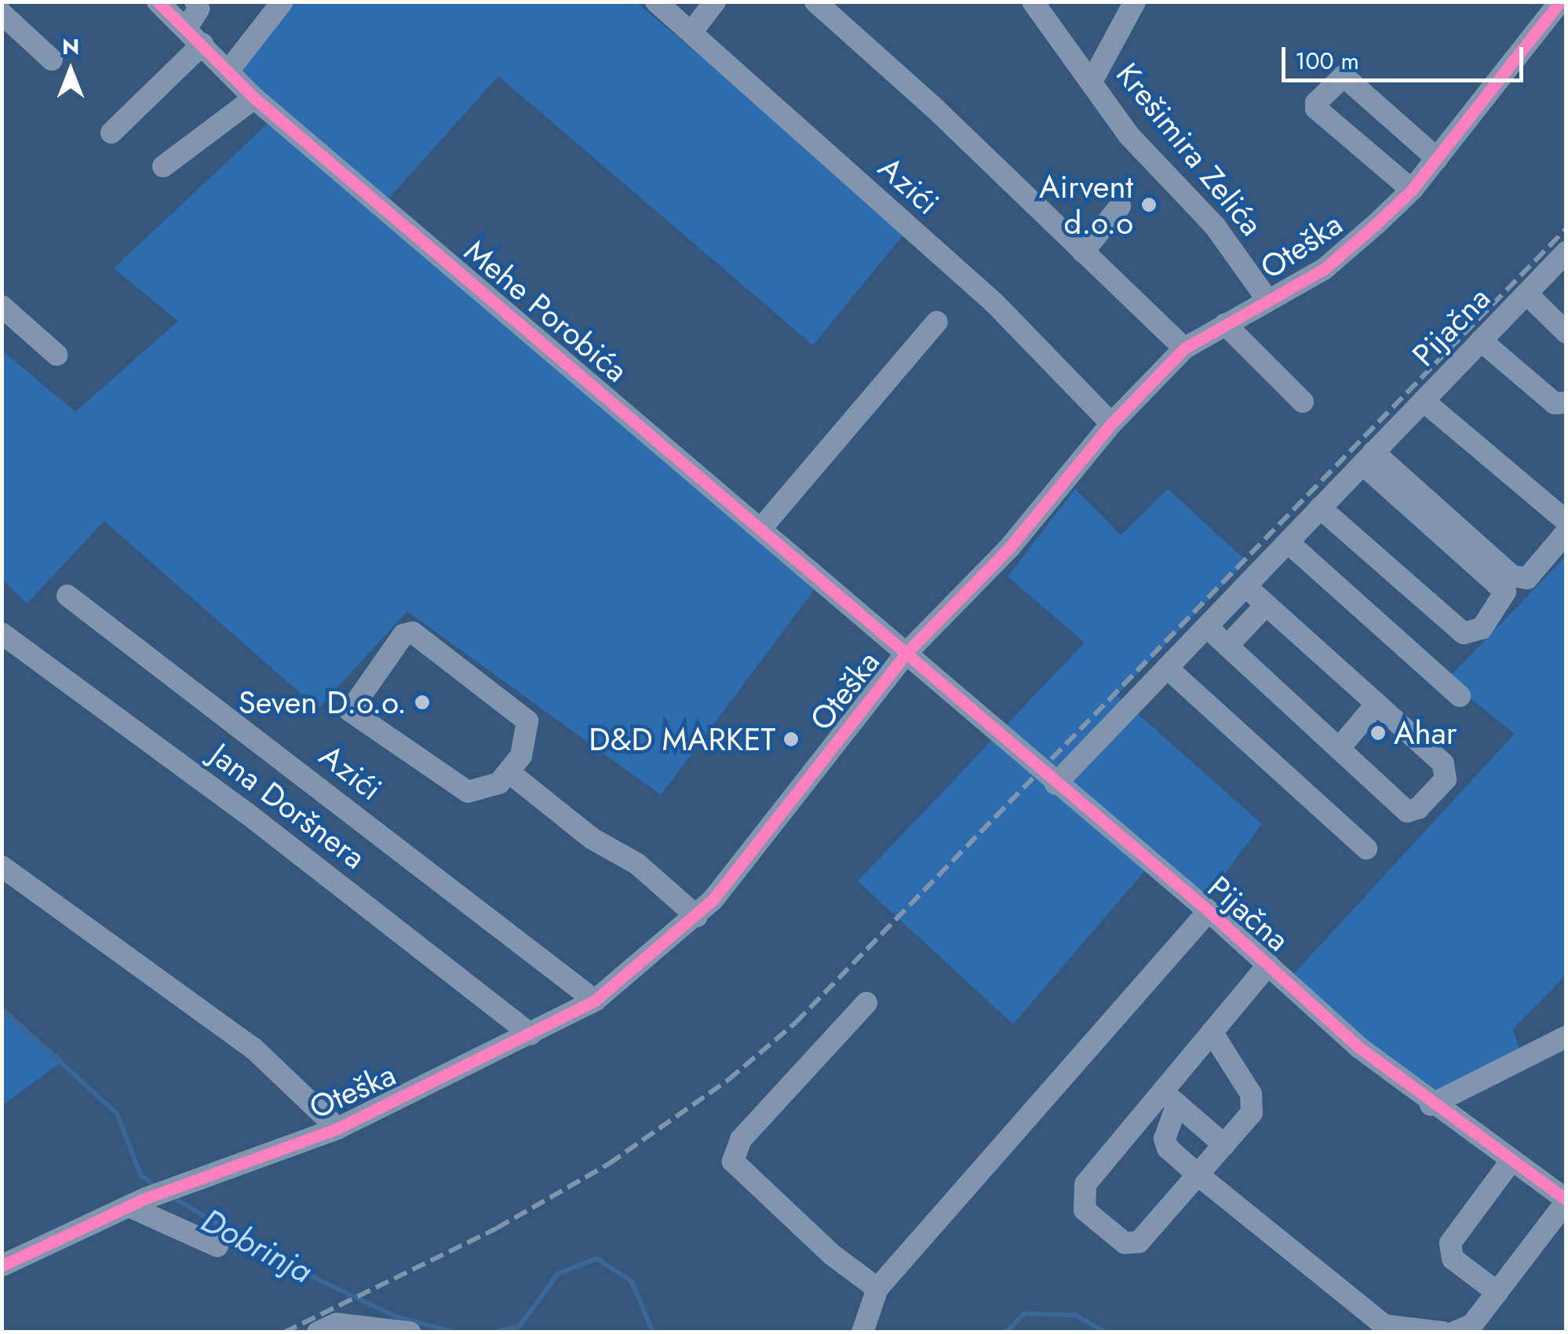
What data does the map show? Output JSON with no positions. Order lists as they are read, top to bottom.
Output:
{
  "streets": {
    "street": [
      "Krešimira Zelića",
      "Azići",
      "Oteška",
      "Mehe Porobića",
      "Pijačna",
      "Jana Doršnera"
    ]
  },
  "crossings": [
    ["Krešimira Zelića", "Oteška"],
    ["Azići", "Oteška"],
    ["Oteška", "Mehe Porobića"],
    ["Oteška", "Pijačna"],
    ["Oteška", "Jana Doršnera"],
    ["Mehe Porobića", "Pijačna"]
  ],
  "water": ["Dobrinja"],
  "places": [
    "Airvent d.o.o",
    "Seven D.o.o.",
    "Ahar",
    "D&D MARKET"
  ],
  "scale_bar": "100 m",
  "north": "top"
}
